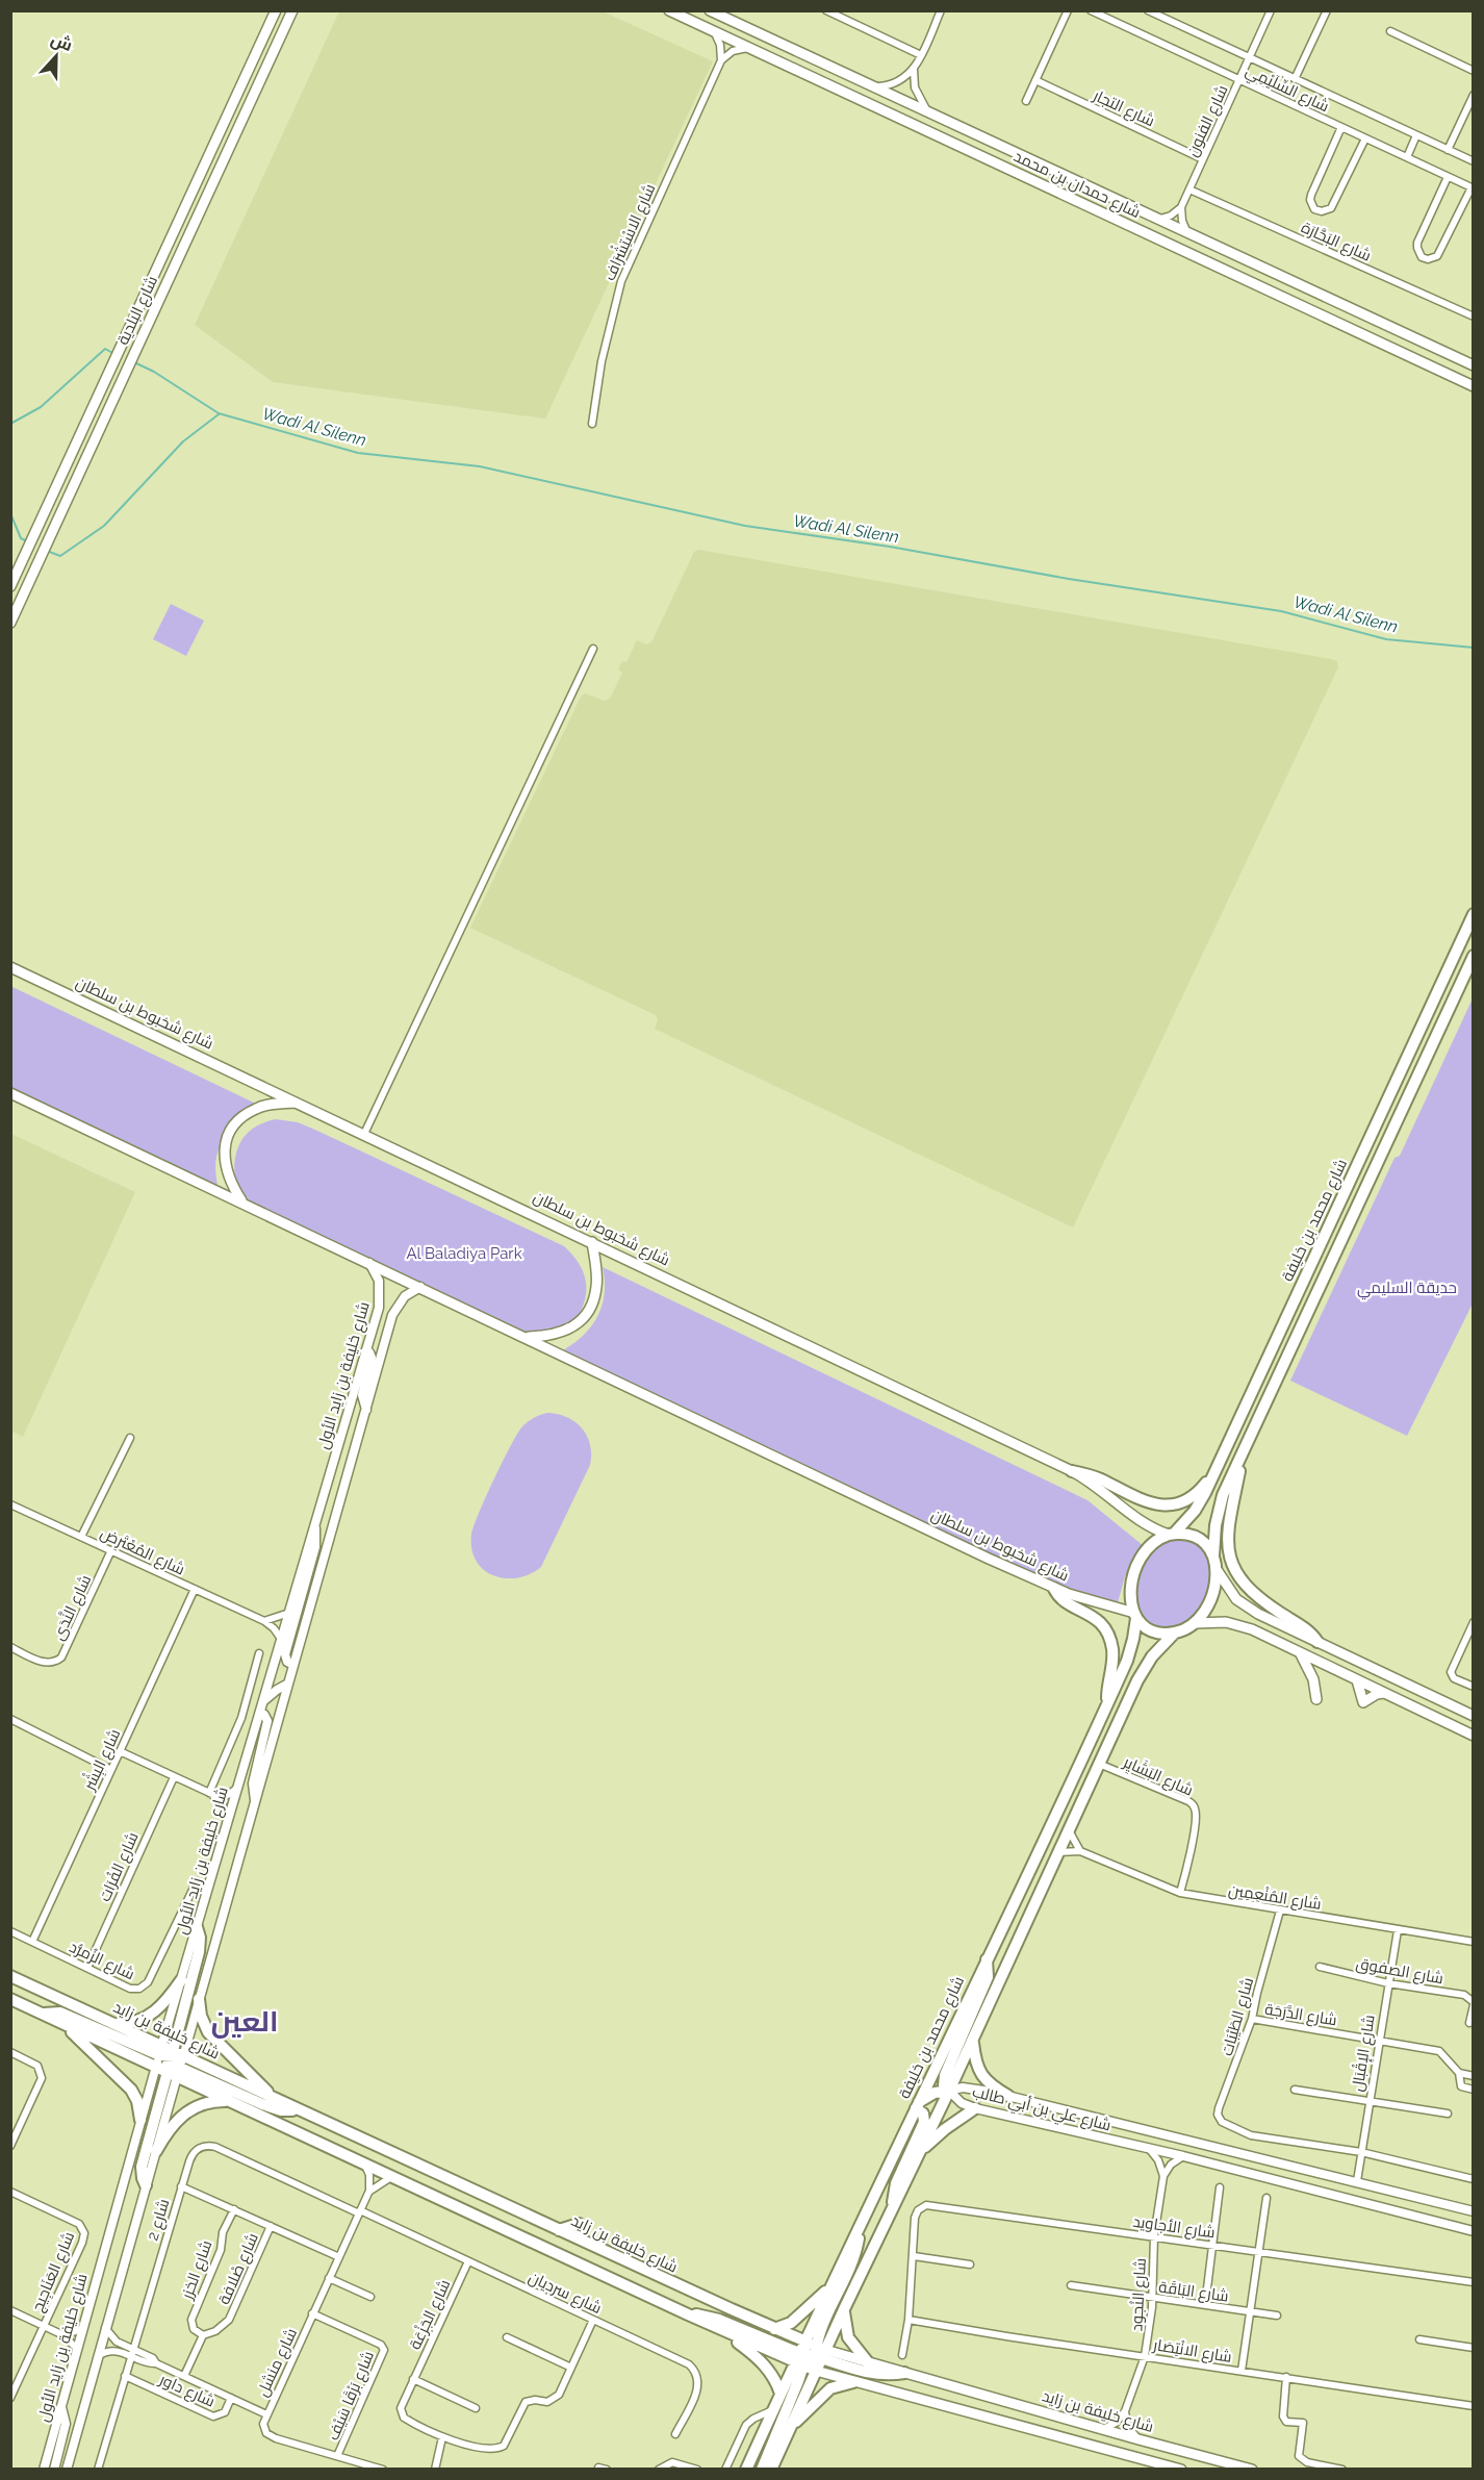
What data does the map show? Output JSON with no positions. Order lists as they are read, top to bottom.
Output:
{
  "streets": {
    "highway": ["شارع محمد بن خليفة", "شارع خليفة بن زايد"],
    "main road": [
      "شارع حمدان بن محمد",
      "شارع البلدية",
      "شارع شخبوط بن سلطان",
      "شارع خليفة بن زايد الأول",
      "شارع علي بن أبي طالب"
    ],
    "street": [
      "شارع السِّلَيْمِي",
      "شارع التجار",
      "شارع الفنون",
      "شارع الاسْتِشْرَاف",
      "شارع البَحَّارَة",
      "شارع المُعْتَرِض",
      "شارع النَّدَى",
      "شارع البِشْر",
      "شارع البَشَايِر",
      "شارع الفُرَات",
      "شارع المُنْعِمِين",
      "شارع الزُمرُّد",
      "شارع الصفوق",
      "شارع الدَّرَجَة",
      "شارع الطَيْبَات",
      "شارع الإِقْبَال",
      "شارع 2",
      "شارع الأجاويد",
      "شارع صْلافة",
      "شارع الخزر",
      "شارع العَنَاجِيج",
      "شارع البَاقَة",
      "شارع سرديان",
      "شارع النُجود",
      "شارع الجَزْعَة",
      "شارع الانْتِصَار",
      "شارع منشل",
      "شارع داور",
      "شارع بَرْقَا سَيْف"
    ]
  },
  "crossings": [
    ["شارع السِّلَيْمِي", "شارع الفنون"],
    ["شارع التجار", "شارع الفنون"],
    ["شارع الفنون", "شارع البَحَّارَة"],
    ["شارع شخبوط بن سلطان", "شارع محمد بن خليفة"],
    ["شارع شخبوط بن سلطان", "شارع خليفة بن زايد الأول"],
    ["شارع محمد بن خليفة", "شارع البَشَايِر"],
    ["شارع محمد بن خليفة", "شارع المُنْعِمِين"],
    ["شارع محمد بن خليفة", "شارع خليفة بن زايد"],
    ["شارع محمد بن خليفة", "شارع علي بن أبي طالب"],
    ["شارع خليفة بن زايد الأول", "شارع المُعْتَرِض"],
    ["شارع خليفة بن زايد الأول", "شارع خليفة بن زايد"],
    ["شارع المُعْتَرِض", "شارع النَّدَى"],
    ["شارع المُعْتَرِض", "شارع البِشْر"],
    ["شارع البِشْر", "شارع الزُمرُّد"],
    ["شارع البَشَايِر", "شارع المُنْعِمِين"],
    ["شارع الفُرَات", "شارع الزُمرُّد"],
    ["شارع المُنْعِمِين", "شارع الطَيْبَات"],
    ["شارع المُنْعِمِين", "شارع الإِقْبَال"],
    ["شارع الصفوق", "شارع الإِقْبَال"],
    ["شارع الدَّرَجَة", "شارع الطَيْبَات"],
    ["شارع الدَّرَجَة", "شارع الإِقْبَال"],
    ["شارع الطَيْبَات", "شارع الإِقْبَال"],
    ["شارع الإِقْبَال", "شارع علي بن أبي طالب"],
    ["شارع 2", "شارع سرديان"],
    ["شارع 2", "شارع منشل"],
    ["شارع 2", "شارع داور"],
    ["شارع الأجاويد", "شارع النُجود"],
    ["شارع الأجاويد", "شارع الانْتِصَار"],
    ["شارع صْلافة", "شارع الخزر"],
    ["شارع البَاقَة", "شارع النُجود"],
    ["شارع سرديان", "شارع الجَزْعَة"],
    ["شارع سرديان", "شارع منشل"],
    ["شارع النُجود", "شارع الانْتِصَار"],
    ["شارع منشل", "شارع بَرْقَا سَيْف"]
  ],
  "districts": ["العين"],
  "water": ["Wadi Al Silenn"],
  "parks": ["Al Baladiya Park", "حديقة السليمي"],
  "north": "top"
}
